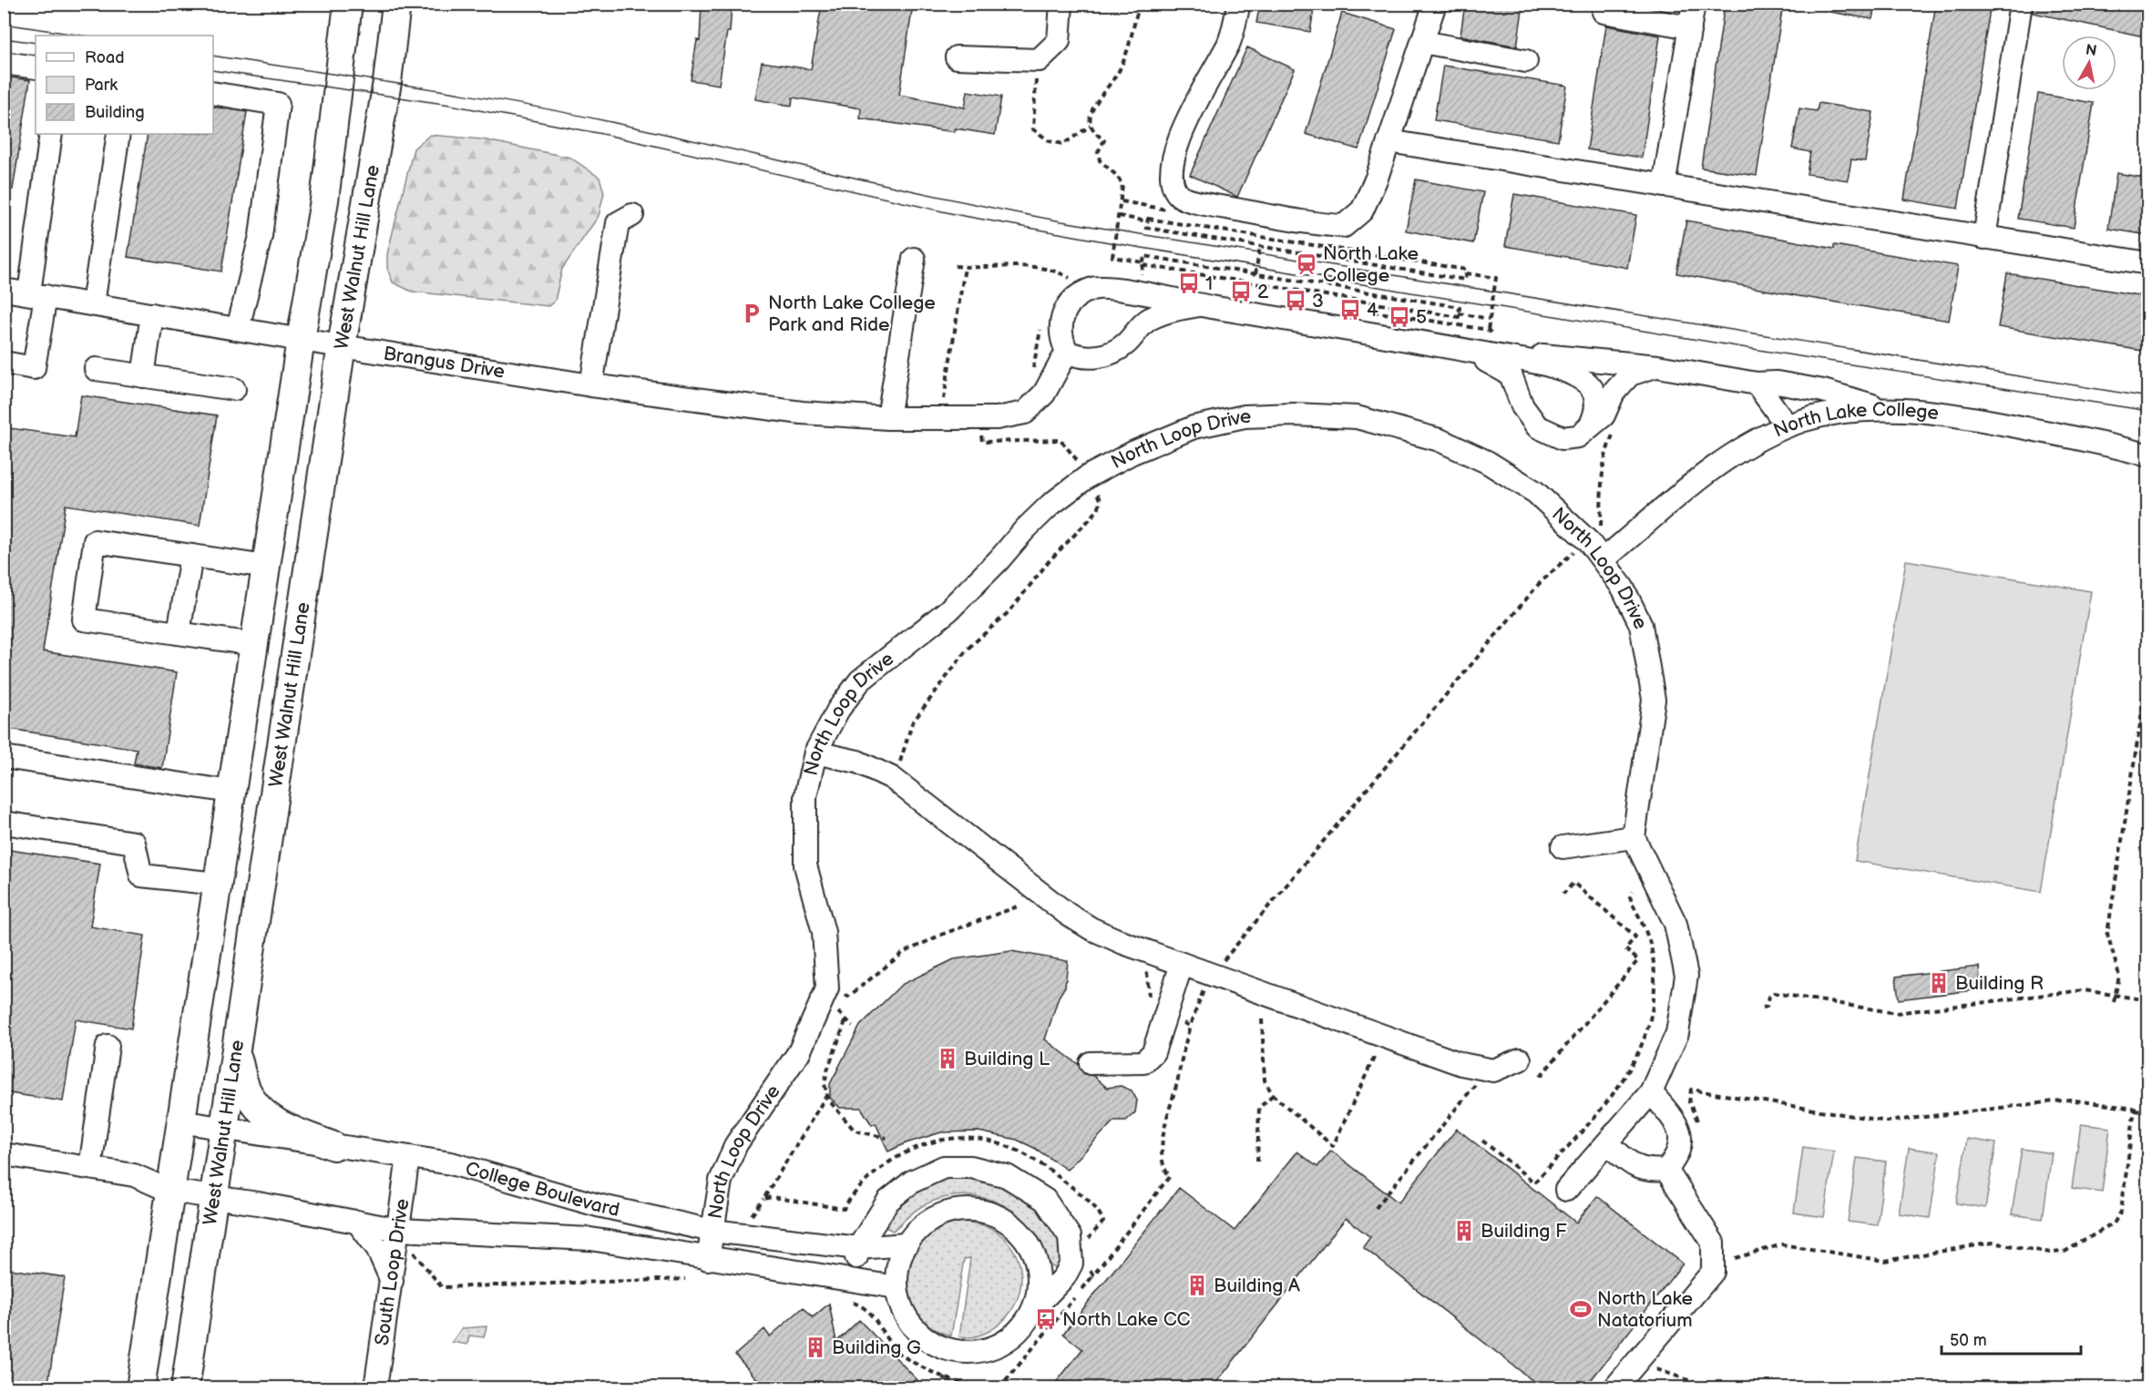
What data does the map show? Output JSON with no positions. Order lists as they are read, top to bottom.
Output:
{
  "streets": {
    "main road": ["West Walnut Hill Lane"],
    "street": [
      "Brangus Drive",
      "North Lake College",
      "North Loop Drive",
      "College Boulevard",
      "South Loop Drive"
    ]
  },
  "crossings": [
    ["West Walnut Hill Lane", "Brangus Drive"],
    ["West Walnut Hill Lane", "College Boulevard"],
    ["North Lake College", "North Loop Drive"],
    ["North Loop Drive", "College Boulevard"],
    ["College Boulevard", "South Loop Drive"]
  ],
  "places": {
    "station": ["North Lake College"],
    "bus stop": [
      "1",
      "2",
      "3",
      "4",
      "5",
      "North Lake CC"
    ],
    "parking": ["North Lake College Park and Ride"],
    "building": [
      "Building R",
      "Building L",
      "Building F",
      "Building A",
      "Building G"
    ],
    "sports": ["North Lake Natatorium"]
  },
  "legend": ["Road", "Park", "Building"],
  "scale_bar": "50 m",
  "north": "top"
}
